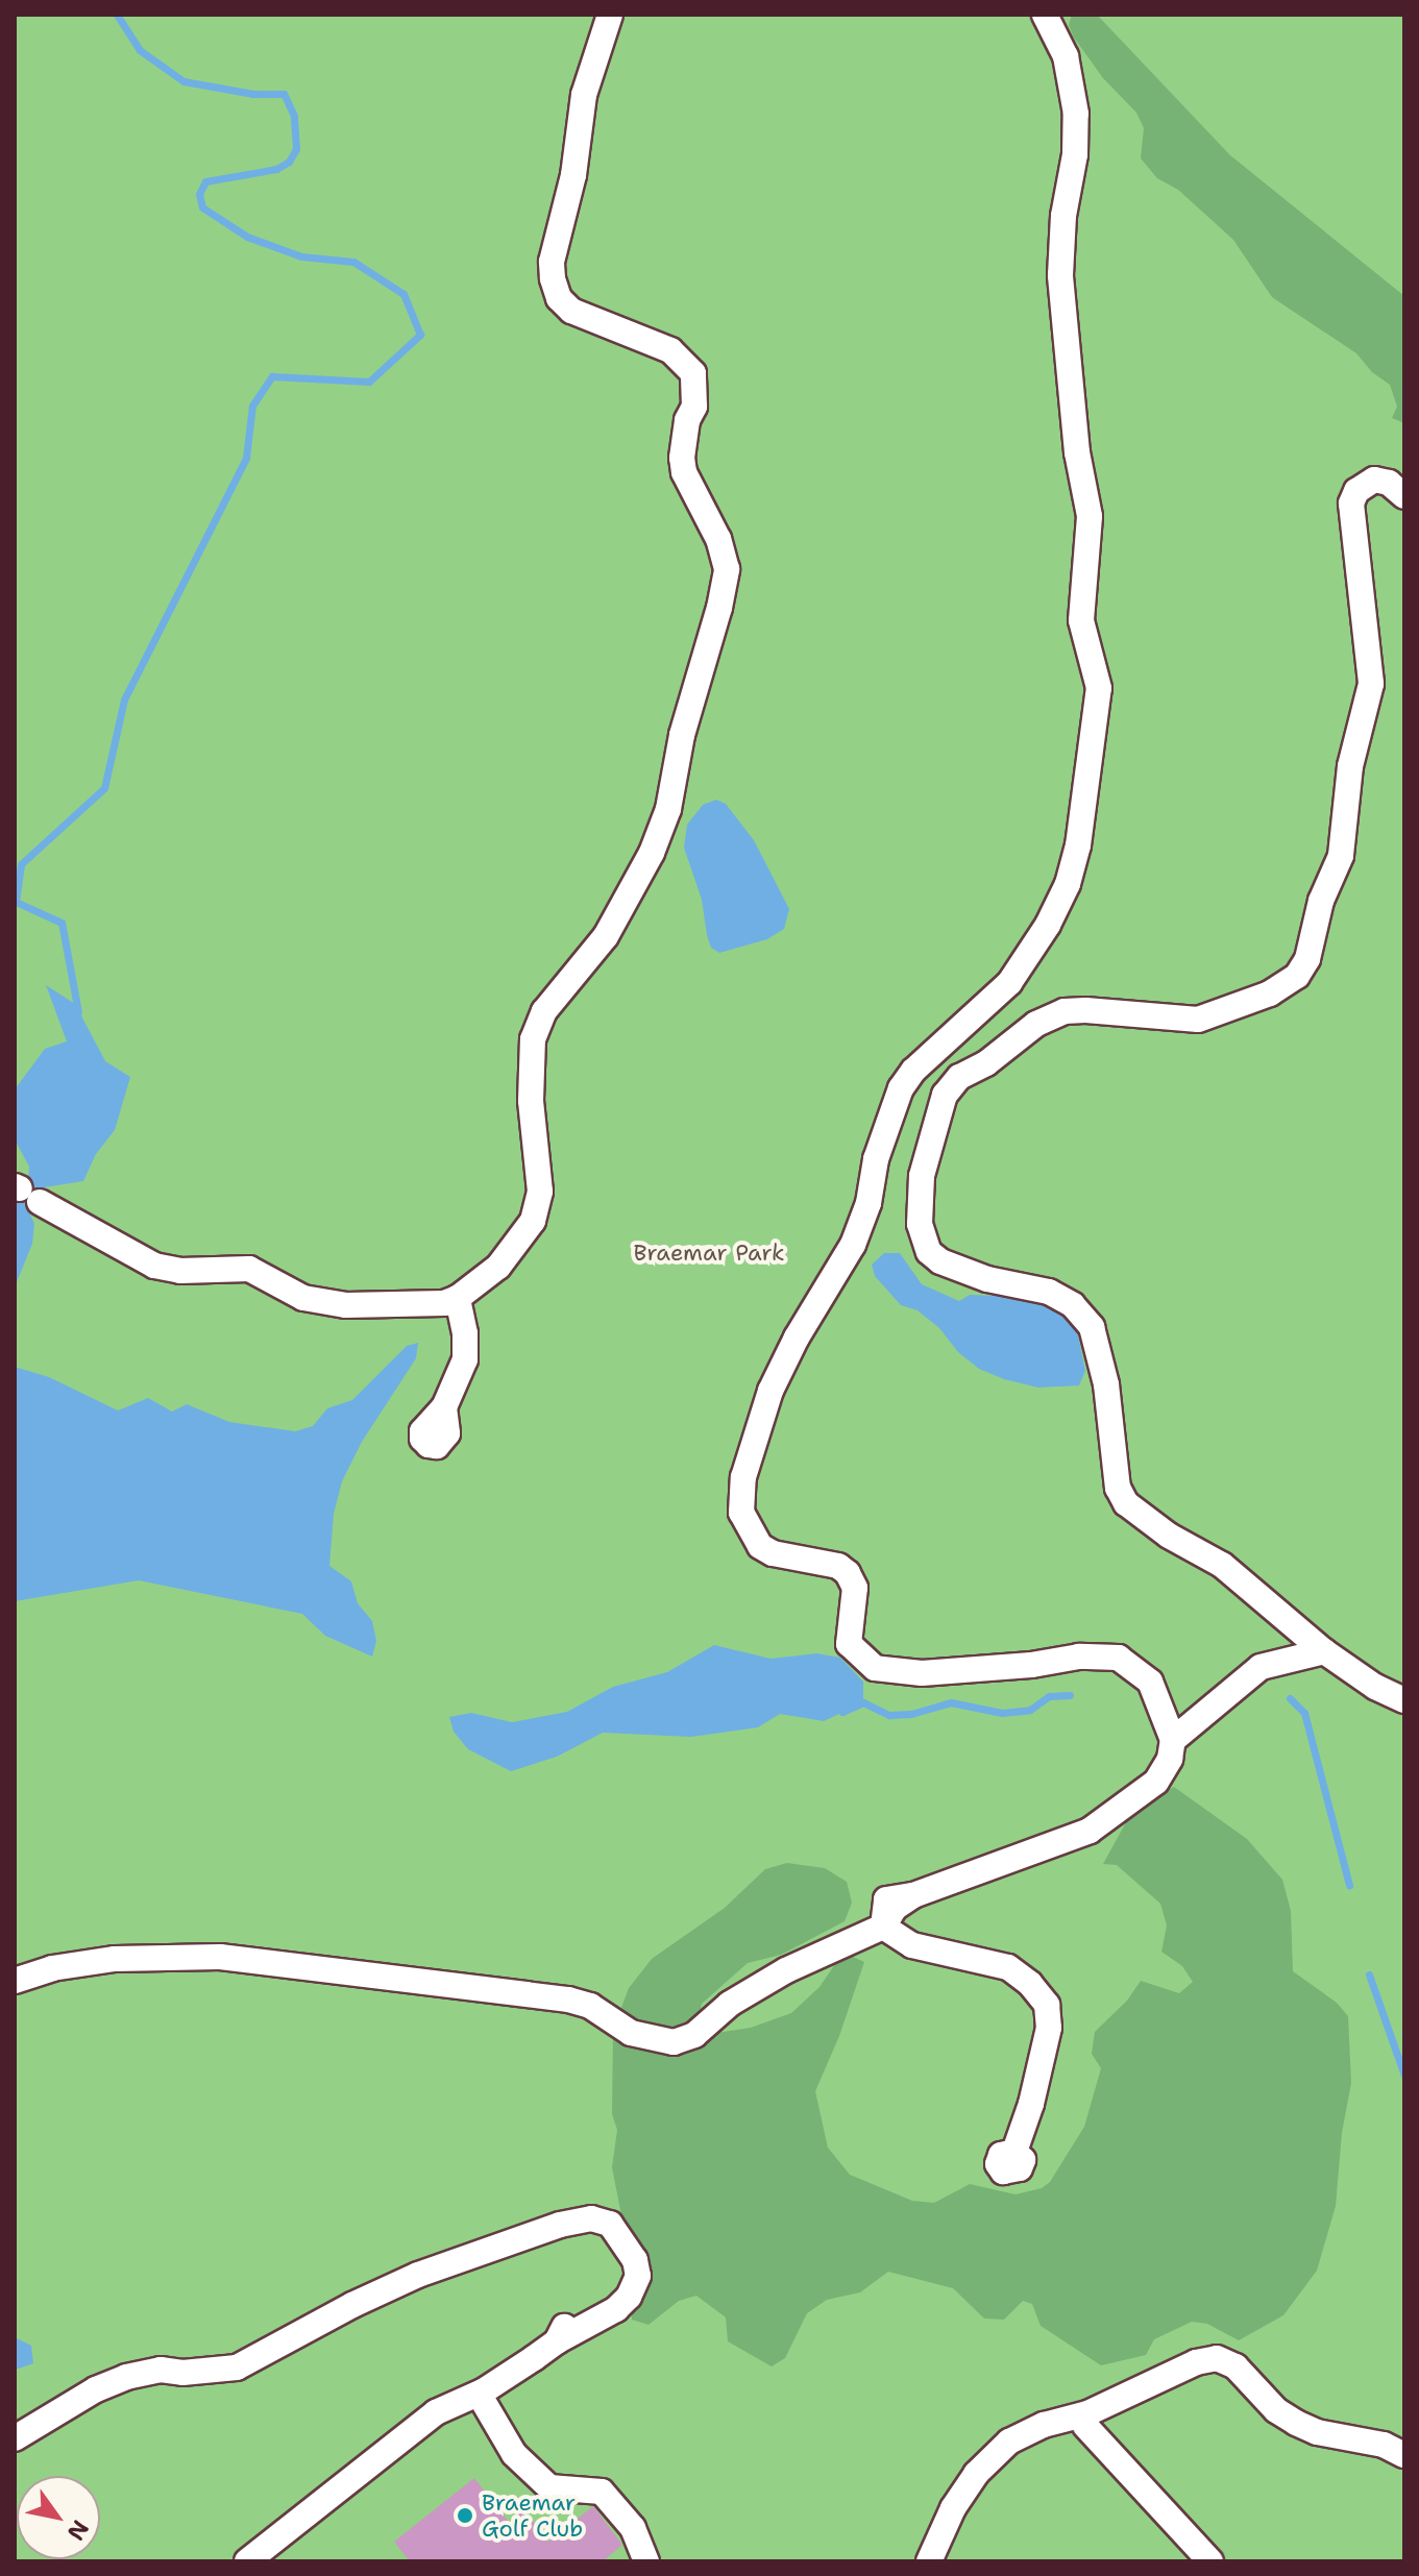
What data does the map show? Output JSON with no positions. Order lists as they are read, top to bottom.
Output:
{
  "parks": ["Braemar Park"],
  "places": ["Braemar Golf Club"],
  "north": "bottom right"
}
